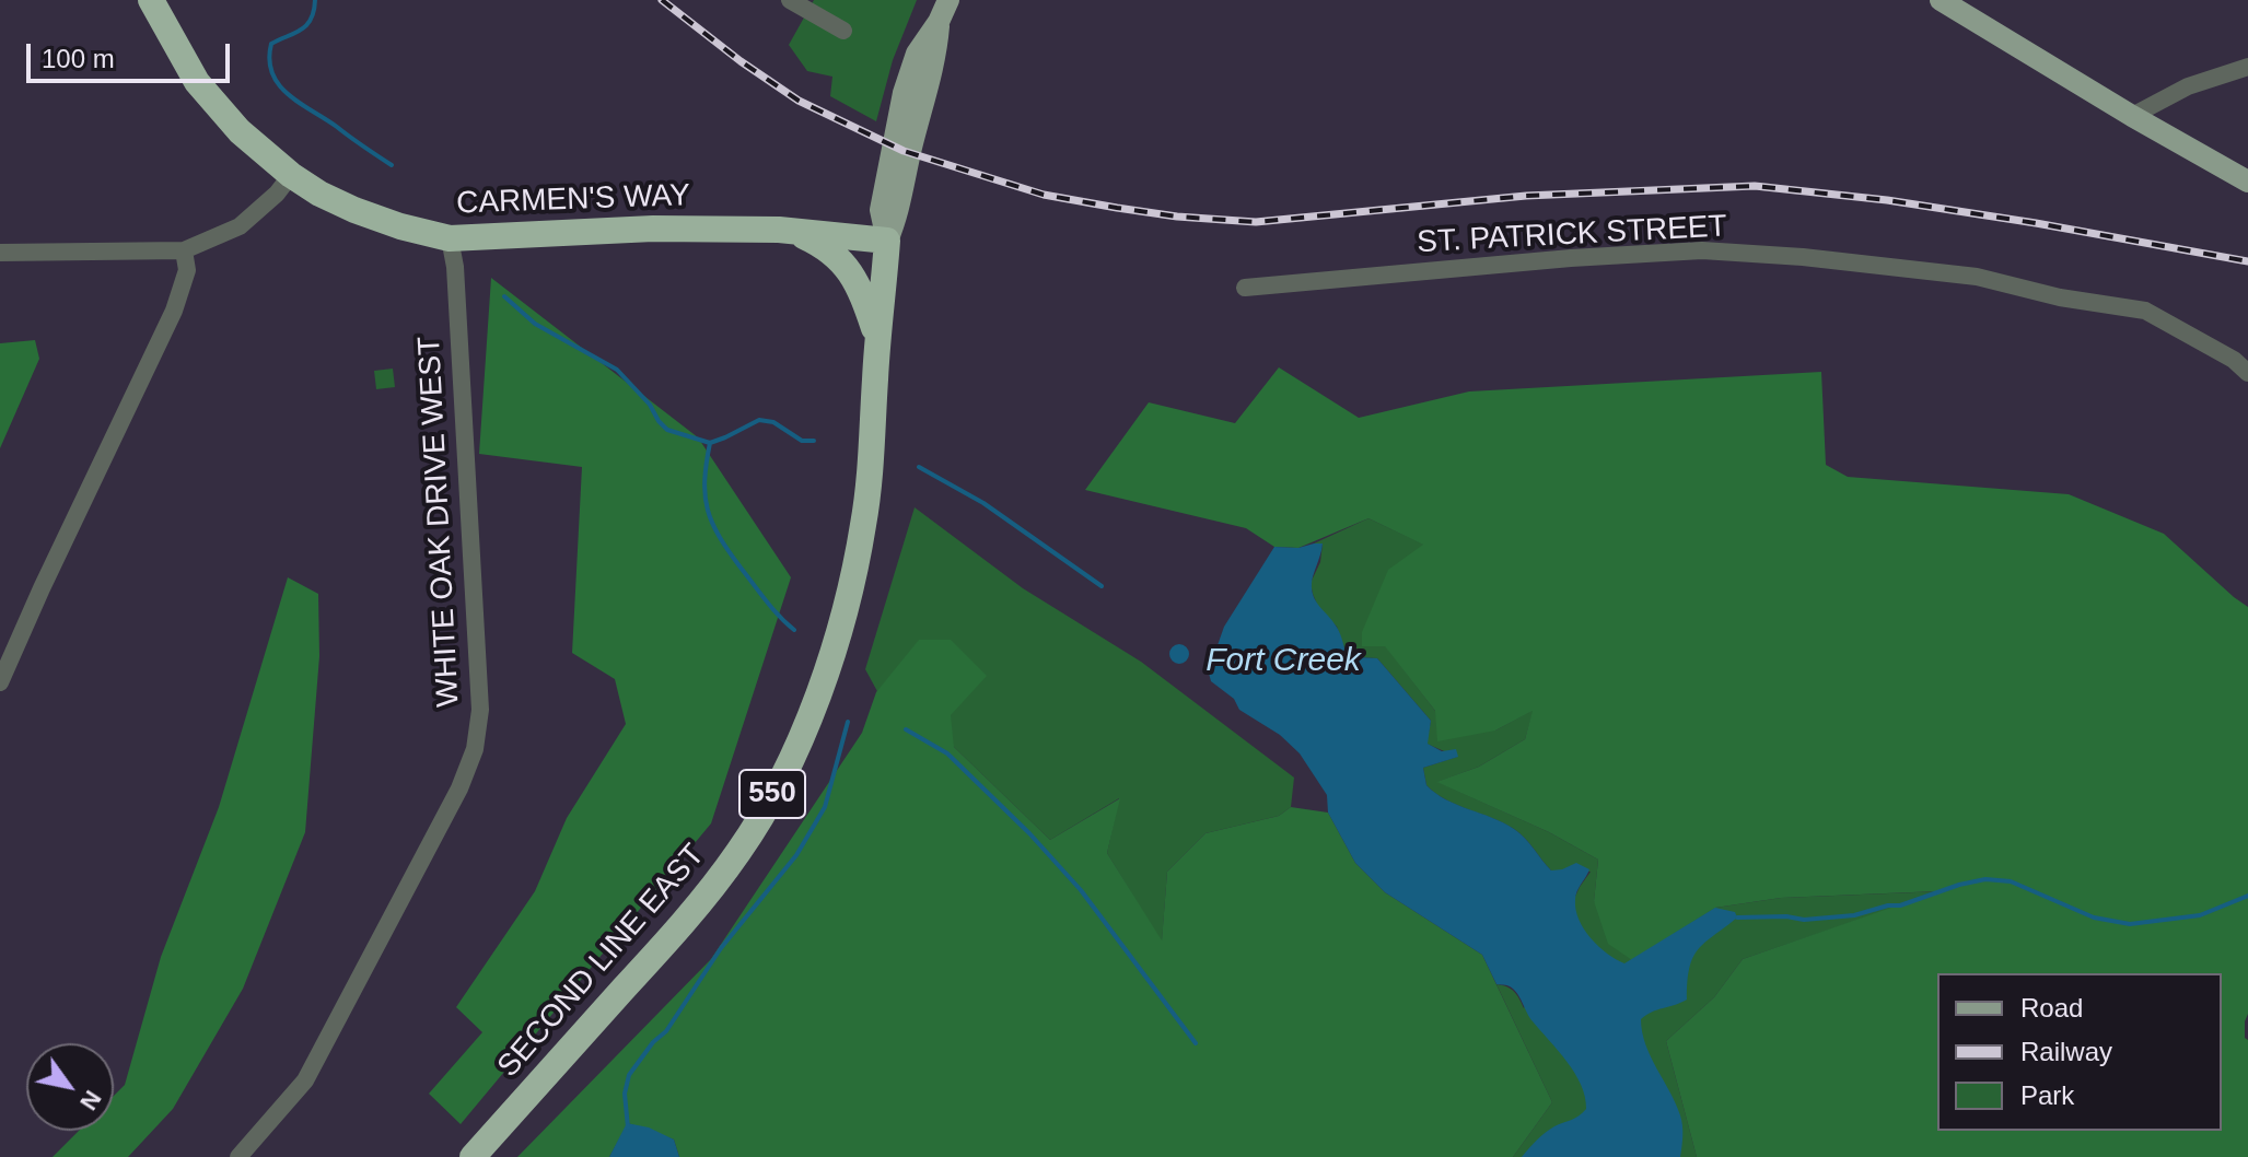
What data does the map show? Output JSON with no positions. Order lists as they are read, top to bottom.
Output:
{
  "streets": {
    "highway": ["CARMEN'S WAY", "550", "SECOND LINE EAST"],
    "street": ["ST. PATRICK STREET", "WHITE OAK DRIVE WEST"]
  },
  "crossings": [
    ["CARMEN'S WAY", "WHITE OAK DRIVE WEST"],
    ["CARMEN'S WAY", "SECOND LINE EAST"]
  ],
  "water": ["Fort Creek"],
  "legend": ["Road", "Railway", "Park"],
  "scale_bar": "100 m",
  "north": "bottom right"
}
